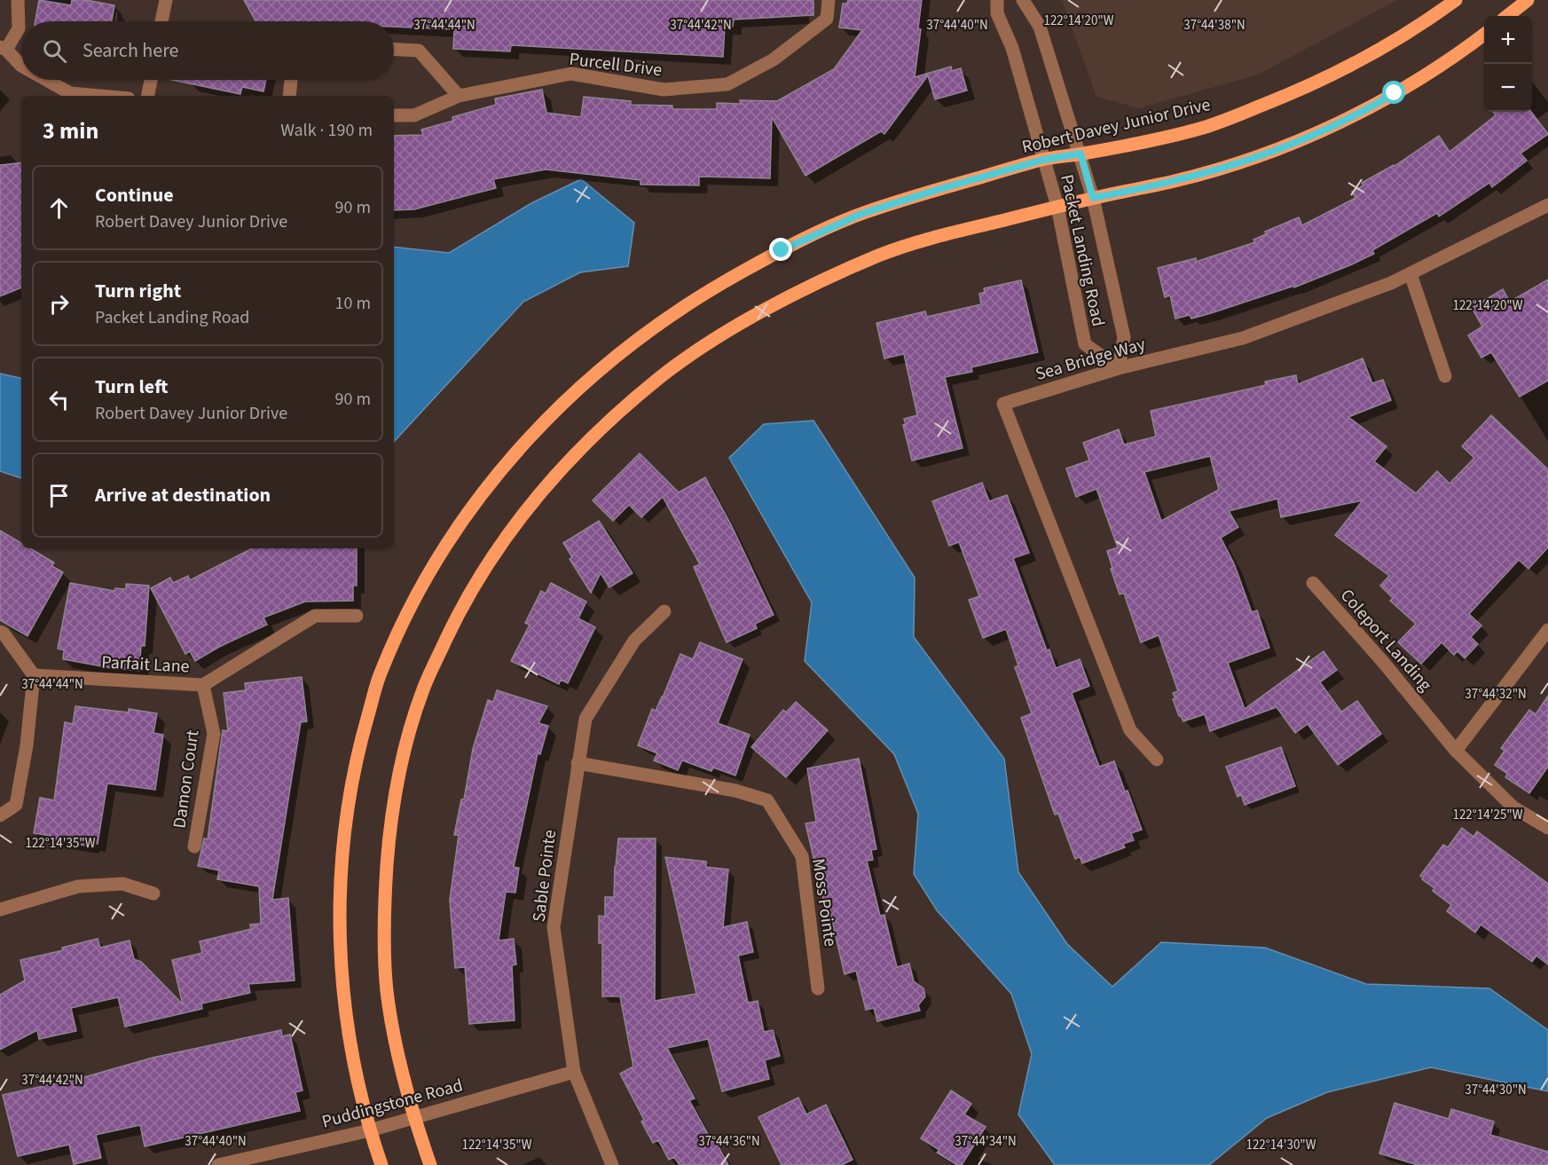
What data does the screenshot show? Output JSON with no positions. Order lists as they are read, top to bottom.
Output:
{
  "streets": {
    "main road": ["Robert Davey Junior Drive"],
    "street": [
      "Purcell Drive",
      "Packet Landing Road",
      "Sea Bridge Way",
      "Coleport Landing",
      "Parfait Lane",
      "Damon Court",
      "Sable Pointe",
      "Moss Pointe",
      "Puddingstone Road"
    ]
  },
  "crossings": [
    ["Robert Davey Junior Drive", "Packet Landing Road"],
    ["Robert Davey Junior Drive", "Puddingstone Road"],
    ["Packet Landing Road", "Sea Bridge Way"],
    ["Parfait Lane", "Damon Court"],
    ["Sable Pointe", "Moss Pointe"],
    ["Sable Pointe", "Puddingstone Road"]
  ],
  "page": {
    "map_buttons": ["+", "−"],
    "search": "Search here",
    "heading": ["3 min", "Walk · 190 m"],
    "list": [
      ["Continue", "Robert Davey Junior Drive", "90 m"],
      ["Turn right", "Packet Landing Road", "10 m"],
      ["Turn left", "Robert Davey Junior Drive", "90 m"],
      "Arrive at destination"
    ]
  },
  "coordinates": [
    "122°14'20\"W",
    "37°44'44\"N",
    "37°44'42\"N",
    "37°44'40\"N",
    "37°44'38\"N",
    "37°44'32\"N",
    "122°14'25\"W",
    "122°14'35\"W",
    "37°44'30\"N",
    "37°44'36\"N",
    "37°44'34\"N",
    "122°14'30\"W"
  ]
}
